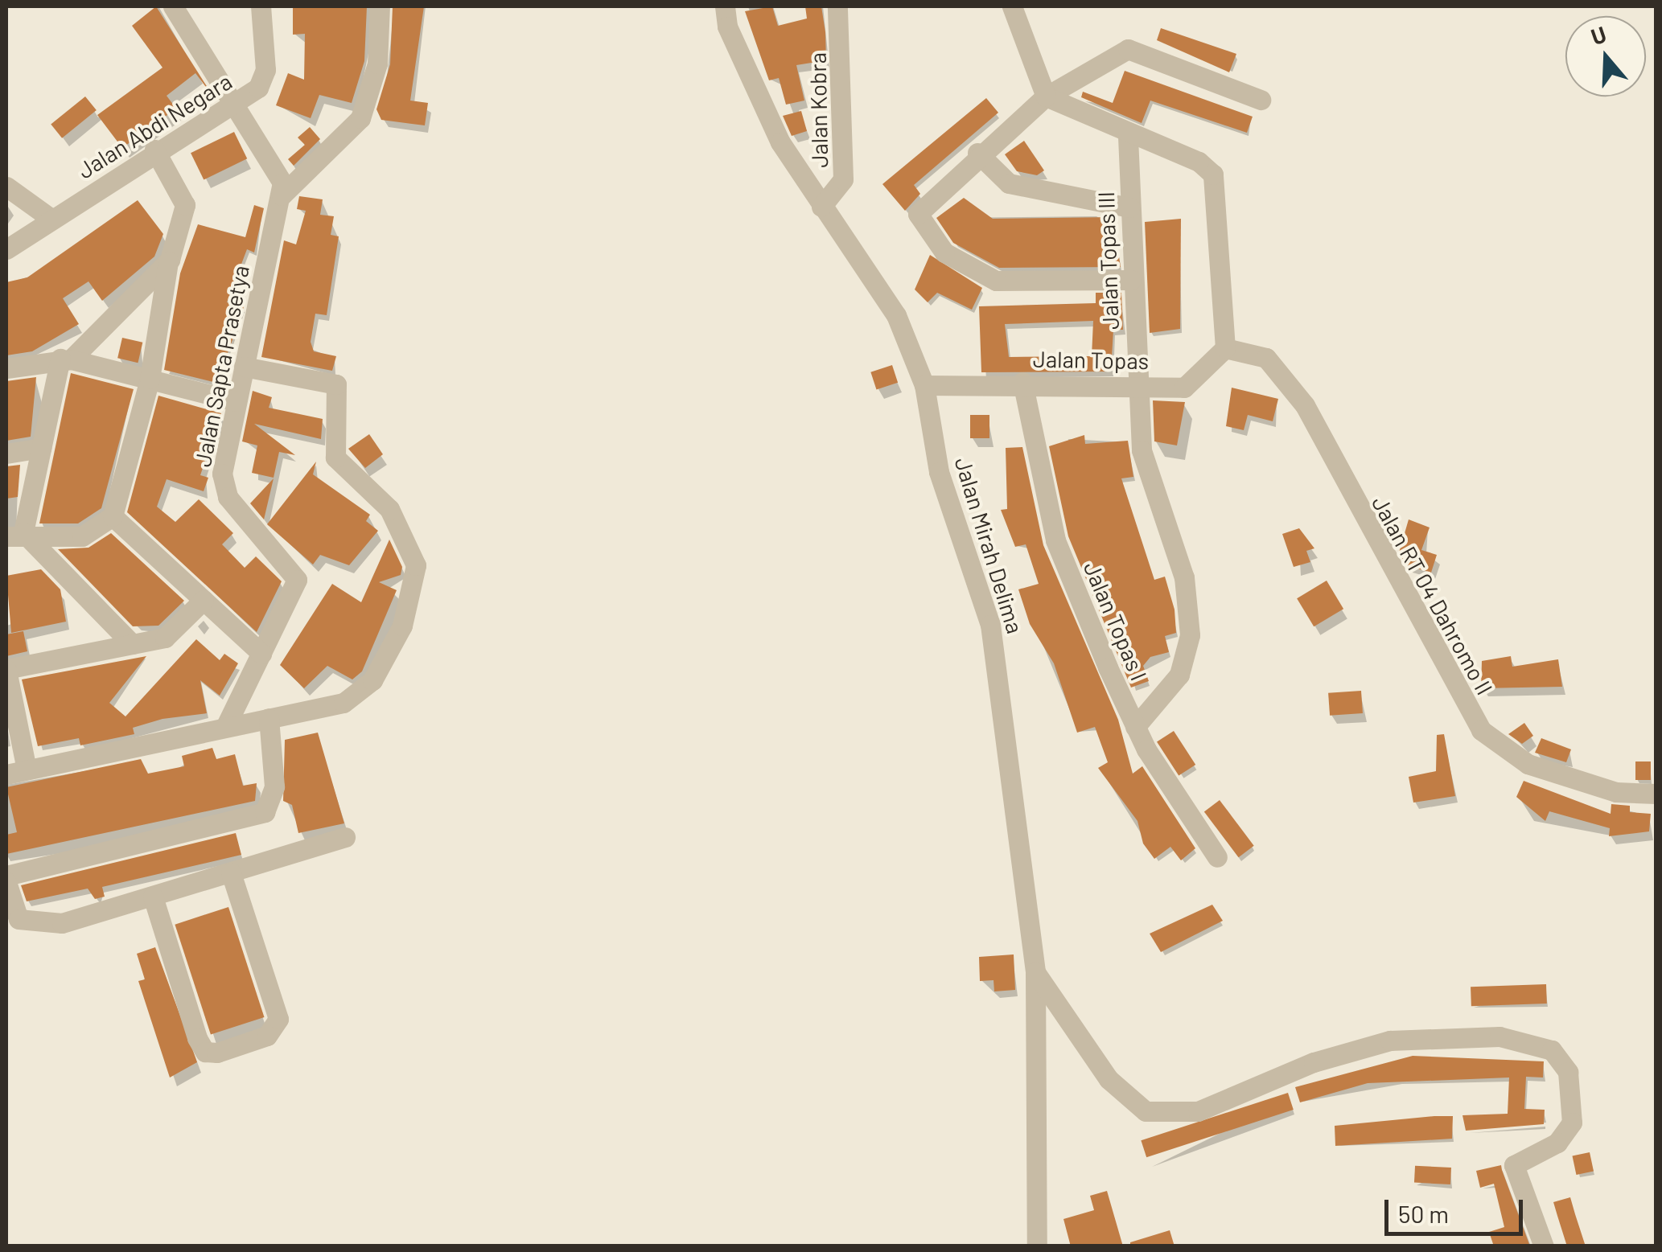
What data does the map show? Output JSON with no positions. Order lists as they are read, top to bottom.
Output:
{
  "streets": {
    "street": [
      "Jalan Kobra",
      "Jalan Abdi Negara",
      "Jalan Topas III",
      "Jalan Topas",
      "Jalan Sapta Prasetya",
      "Jalan Mirah Delima",
      "Jalan RT 04 Dahromo II",
      "Jalan Topas I"
    ]
  },
  "crossings": [
    ["Jalan Kobra", "Jalan Mirah Delima"],
    ["Jalan Abdi Negara", "Jalan Sapta Prasetya"],
    ["Jalan Topas III", "Jalan Topas"],
    ["Jalan Topas III", "Jalan Topas I"],
    ["Jalan Topas", "Jalan Mirah Delima"],
    ["Jalan Topas", "Jalan RT 04 Dahromo II"],
    ["Jalan Topas", "Jalan Topas I"]
  ],
  "scale_bar": "50 m",
  "north": "top"
}
